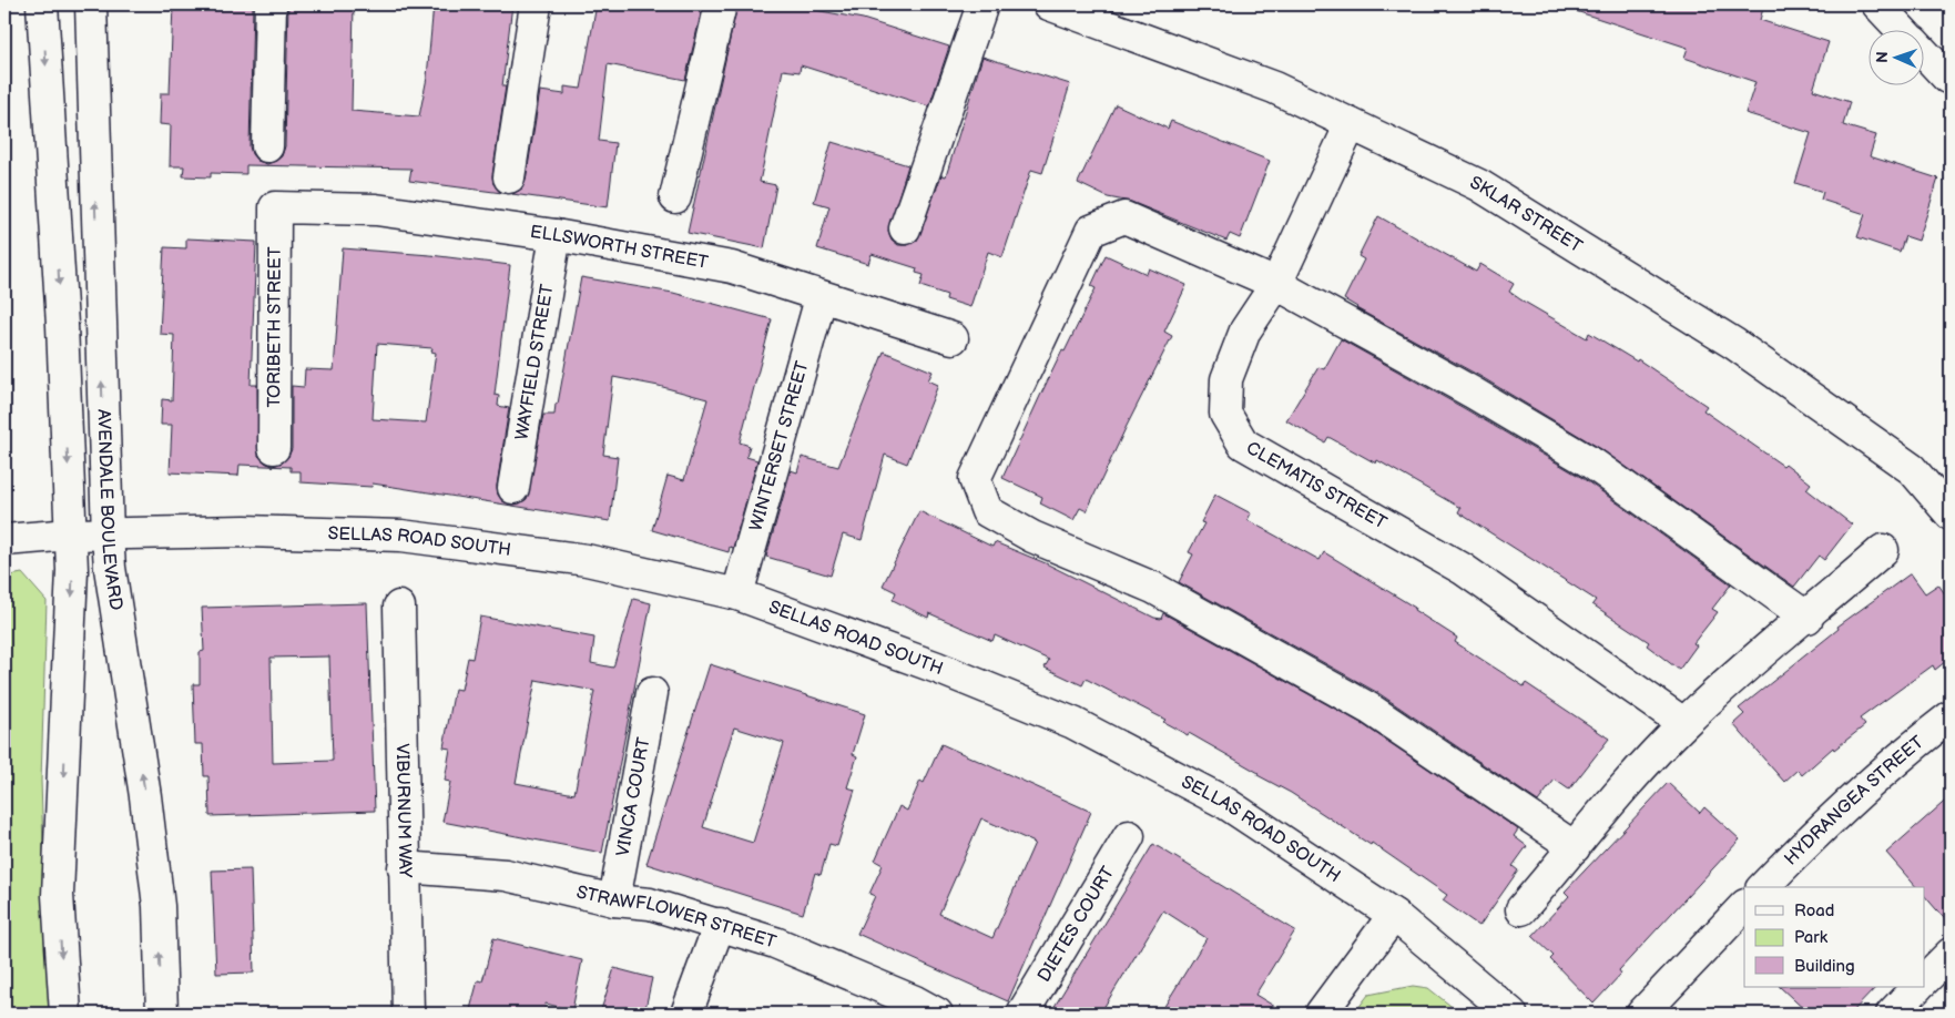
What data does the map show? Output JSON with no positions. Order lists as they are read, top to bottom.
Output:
{
  "streets": {
    "street": [
      "SKLAR STREET",
      "ELLSWORTH STREET",
      "TORIBETH STREET",
      "WAYFIELD STREET",
      "WINTERSET STREET",
      "CLEMATIS STREET",
      "AVENDALE BOULEVARD",
      "SELLAS ROAD SOUTH",
      "VINCA COURT",
      "HYDRANGEA STREET",
      "VIBURNUM WAY",
      "STRAWFLOWER STREET",
      "DIETES COURT"
    ]
  },
  "crossings": [
    ["SKLAR STREET", "CLEMATIS STREET"],
    ["ELLSWORTH STREET", "TORIBETH STREET"],
    ["ELLSWORTH STREET", "WAYFIELD STREET"],
    ["ELLSWORTH STREET", "WINTERSET STREET"],
    ["WINTERSET STREET", "SELLAS ROAD SOUTH"],
    ["AVENDALE BOULEVARD", "SELLAS ROAD SOUTH"],
    ["VINCA COURT", "STRAWFLOWER STREET"],
    ["VIBURNUM WAY", "STRAWFLOWER STREET"]
  ],
  "legend": ["Road", "Park", "Building"],
  "north": "left"
}
